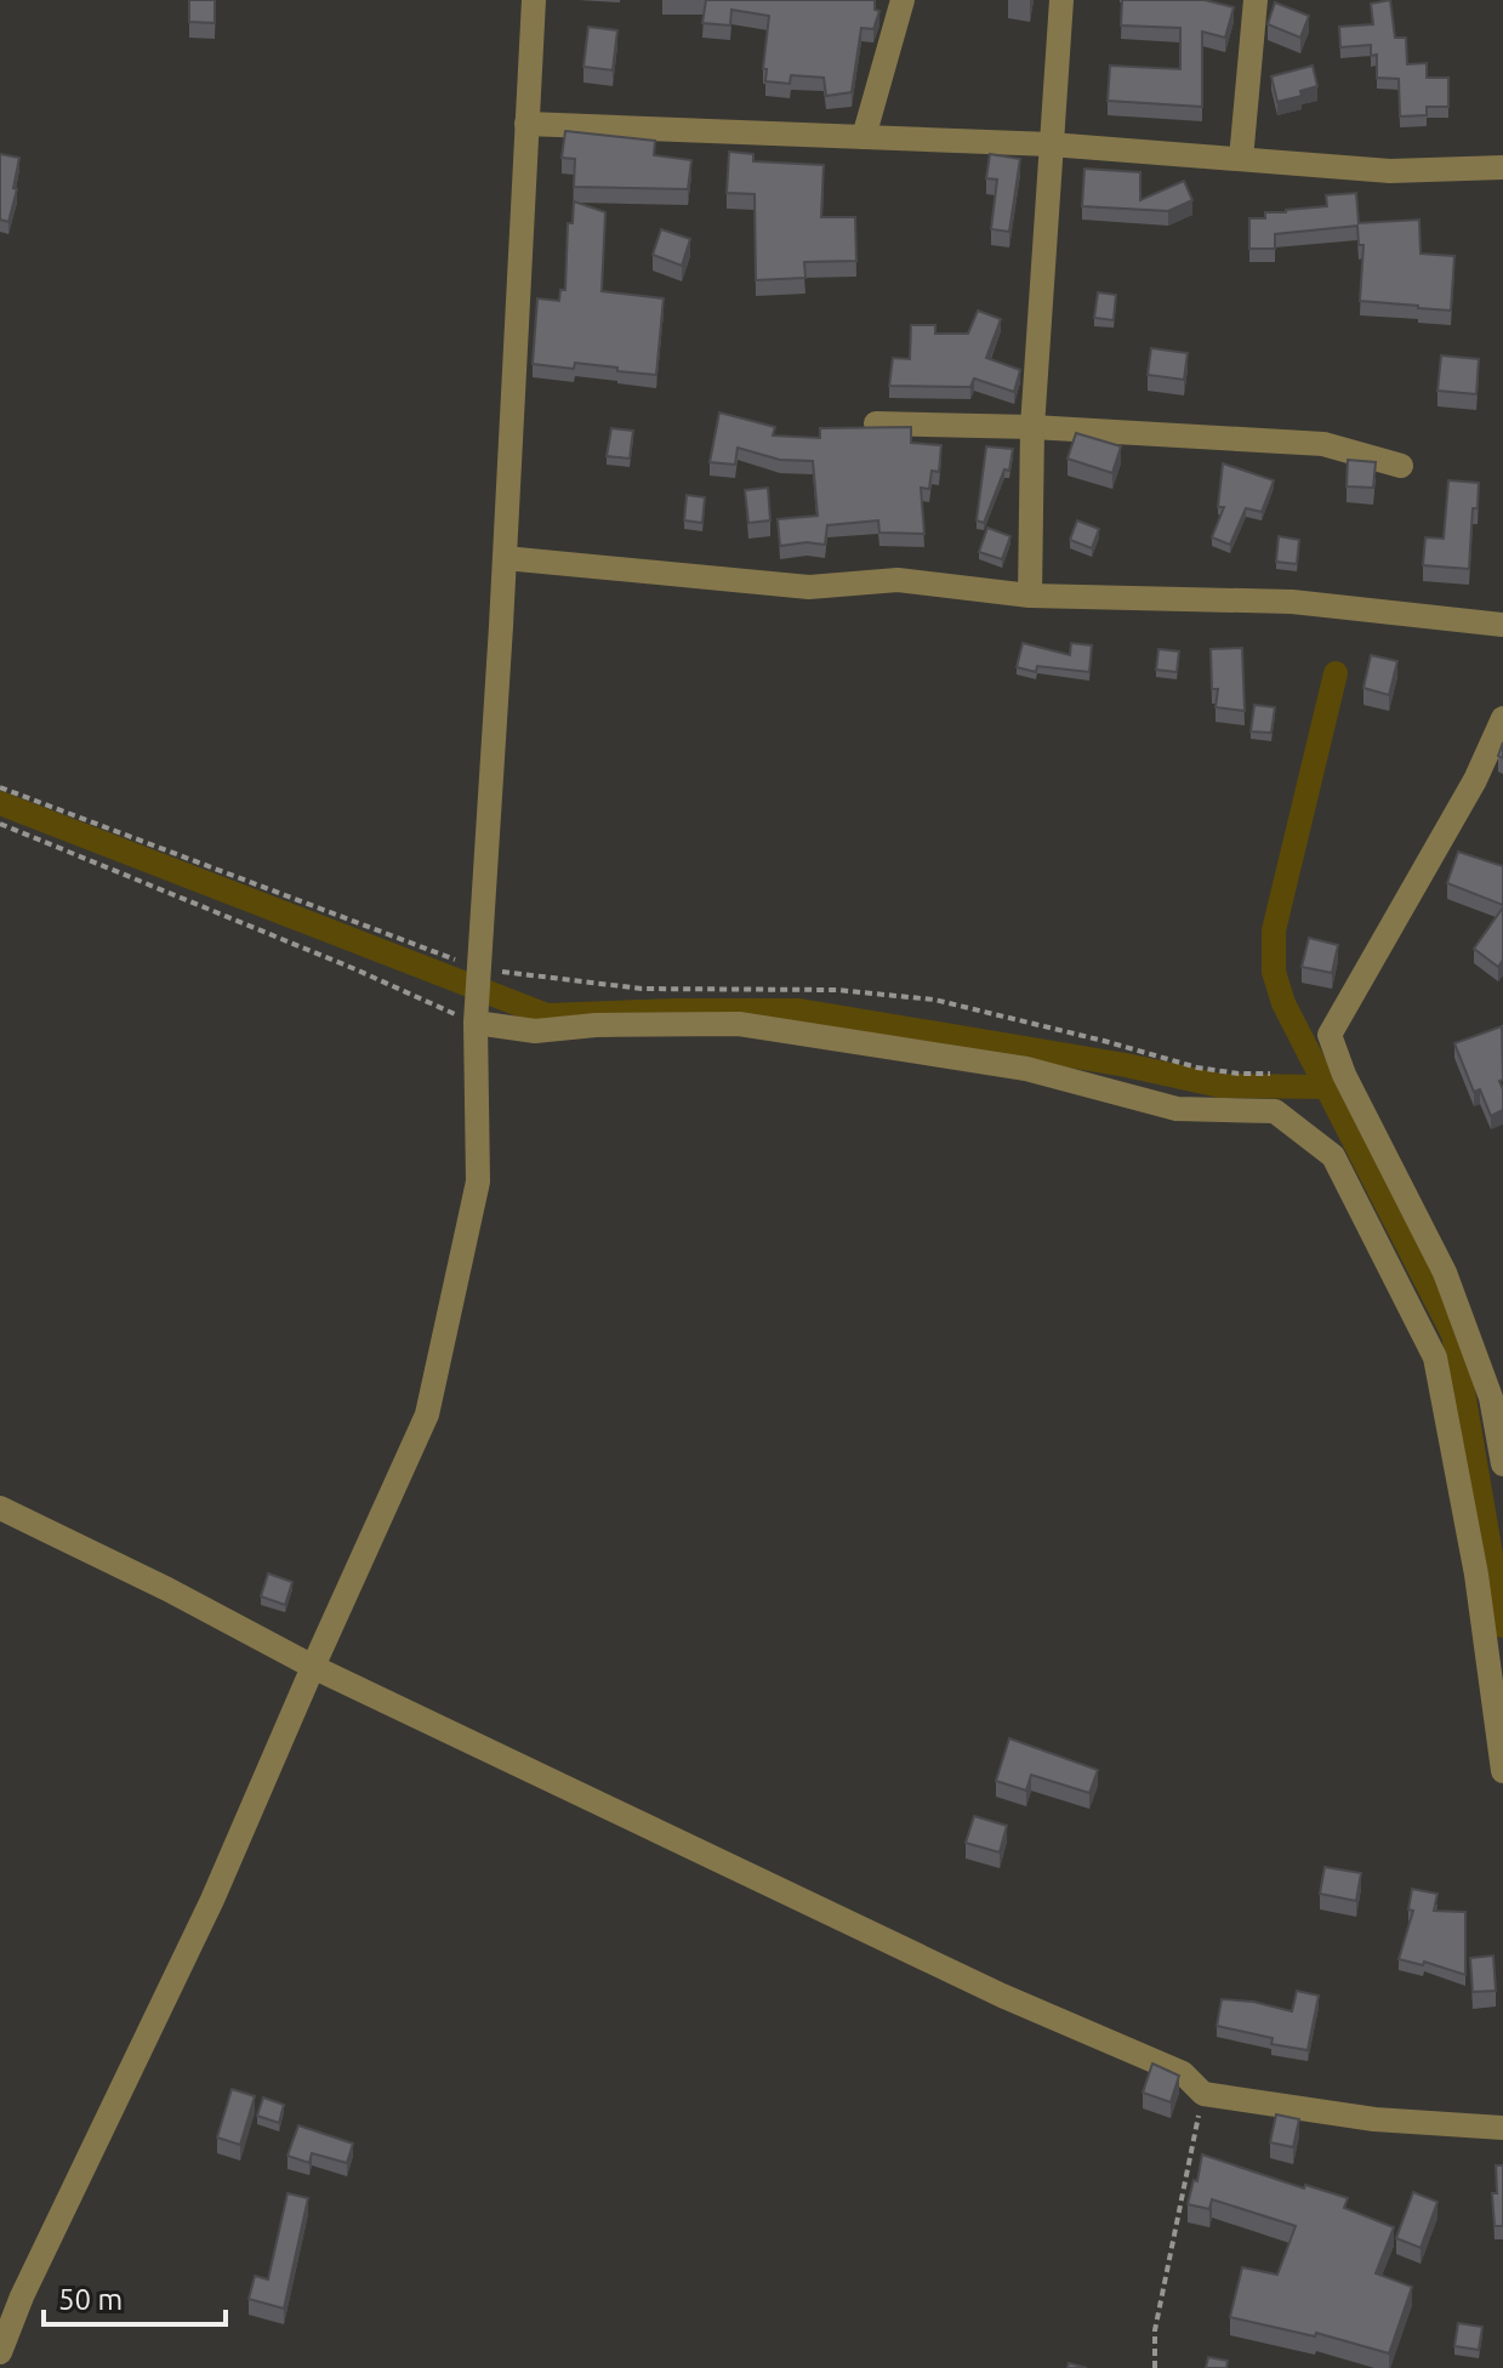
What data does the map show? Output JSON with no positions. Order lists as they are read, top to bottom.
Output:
{
  "scale_bar": "50 m"
}
